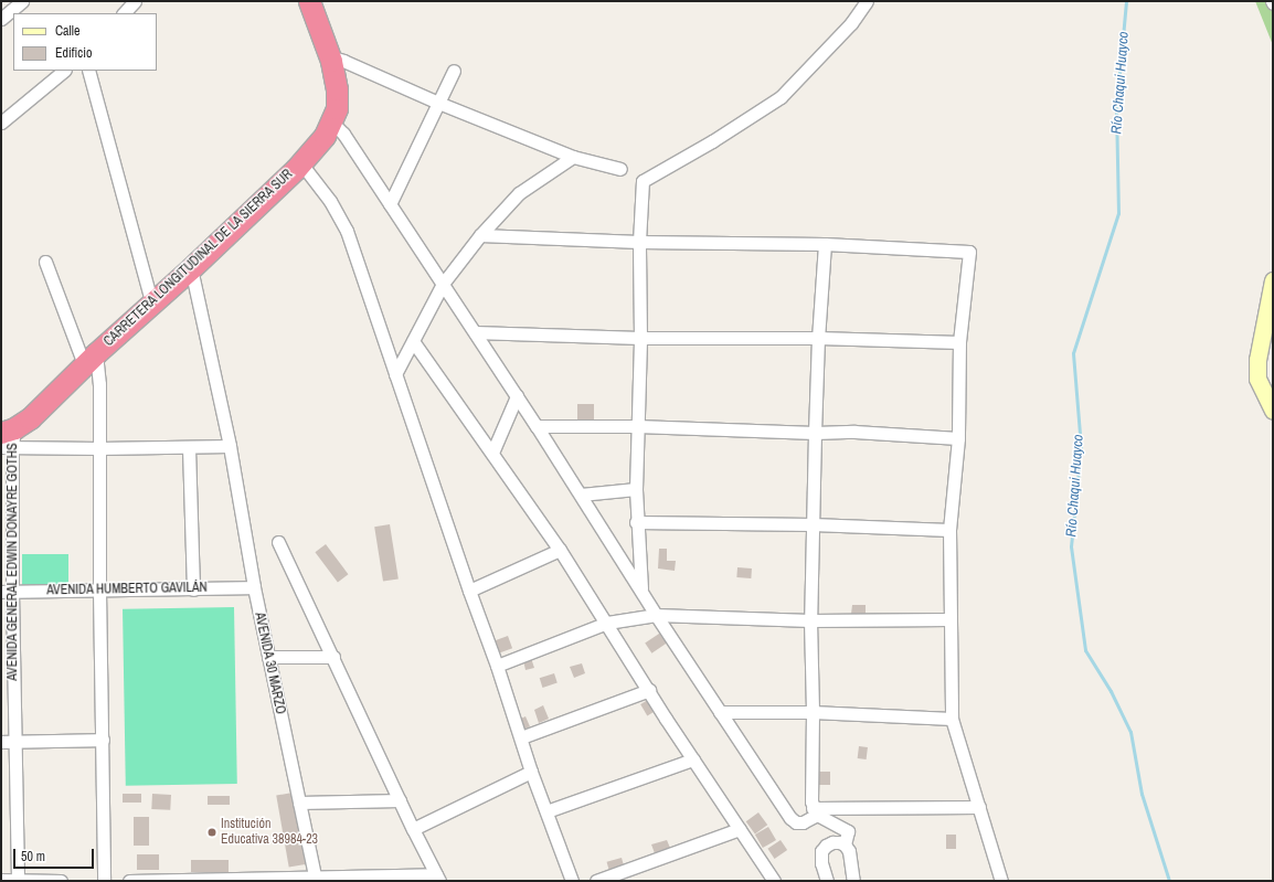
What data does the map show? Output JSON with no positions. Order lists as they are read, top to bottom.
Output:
{
  "streets": {
    "highway": ["CARRETERA LONGITUDINAL DE LA SIERRA SUR"],
    "street": ["AVENIDA GENERAL EDWIN DONAYRE GOTHS", "AVENIDA HUMBERTO GAVILÁN", "AVENIDA 30 MARZO"]
  },
  "crossings": [
    ["CARRETERA LONGITUDINAL DE LA SIERRA SUR", "AVENIDA GENERAL EDWIN DONAYRE GOTHS"],
    ["CARRETERA LONGITUDINAL DE LA SIERRA SUR", "AVENIDA 30 MARZO"],
    ["AVENIDA GENERAL EDWIN DONAYRE GOTHS", "AVENIDA HUMBERTO GAVILÁN"],
    ["AVENIDA HUMBERTO GAVILÁN", "AVENIDA 30 MARZO"]
  ],
  "water": ["Río Chaqui Huayco"],
  "places": ["Institución Educativa 38984-23"],
  "legend": ["Calle", "Edificio"],
  "scale_bar": "50 m"
}
